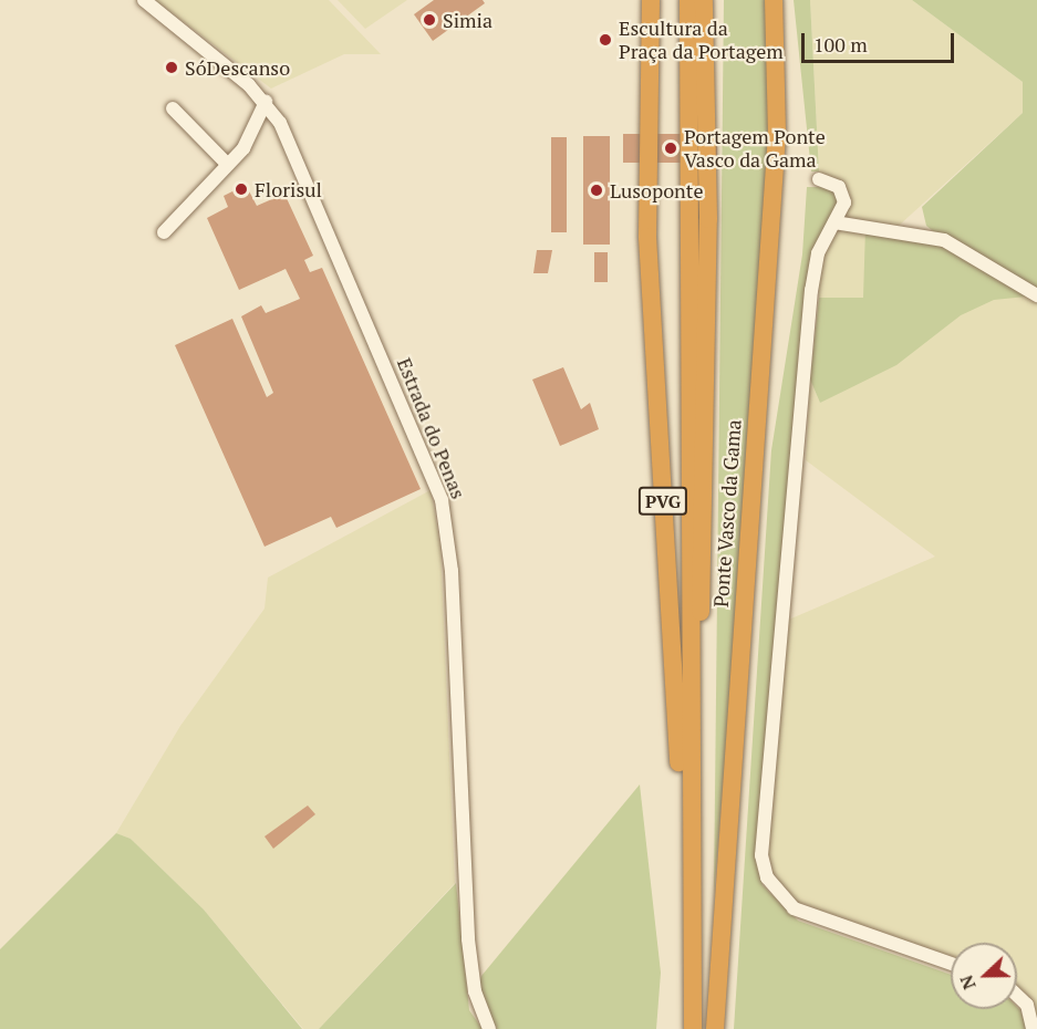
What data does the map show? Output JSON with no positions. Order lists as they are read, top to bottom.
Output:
{
  "streets": {
    "highway": ["PVG", "Ponte Vasco da Gama"],
    "street": ["Estrada do Penas"]
  },
  "places": [
    "Simia",
    "Escultura da Praça da Portagem",
    "SóDescanso",
    "Portagem Ponte Vasco da Gama",
    "Florisul",
    "Lusoponte"
  ],
  "scale_bar": "100 m",
  "north": "left"
}
